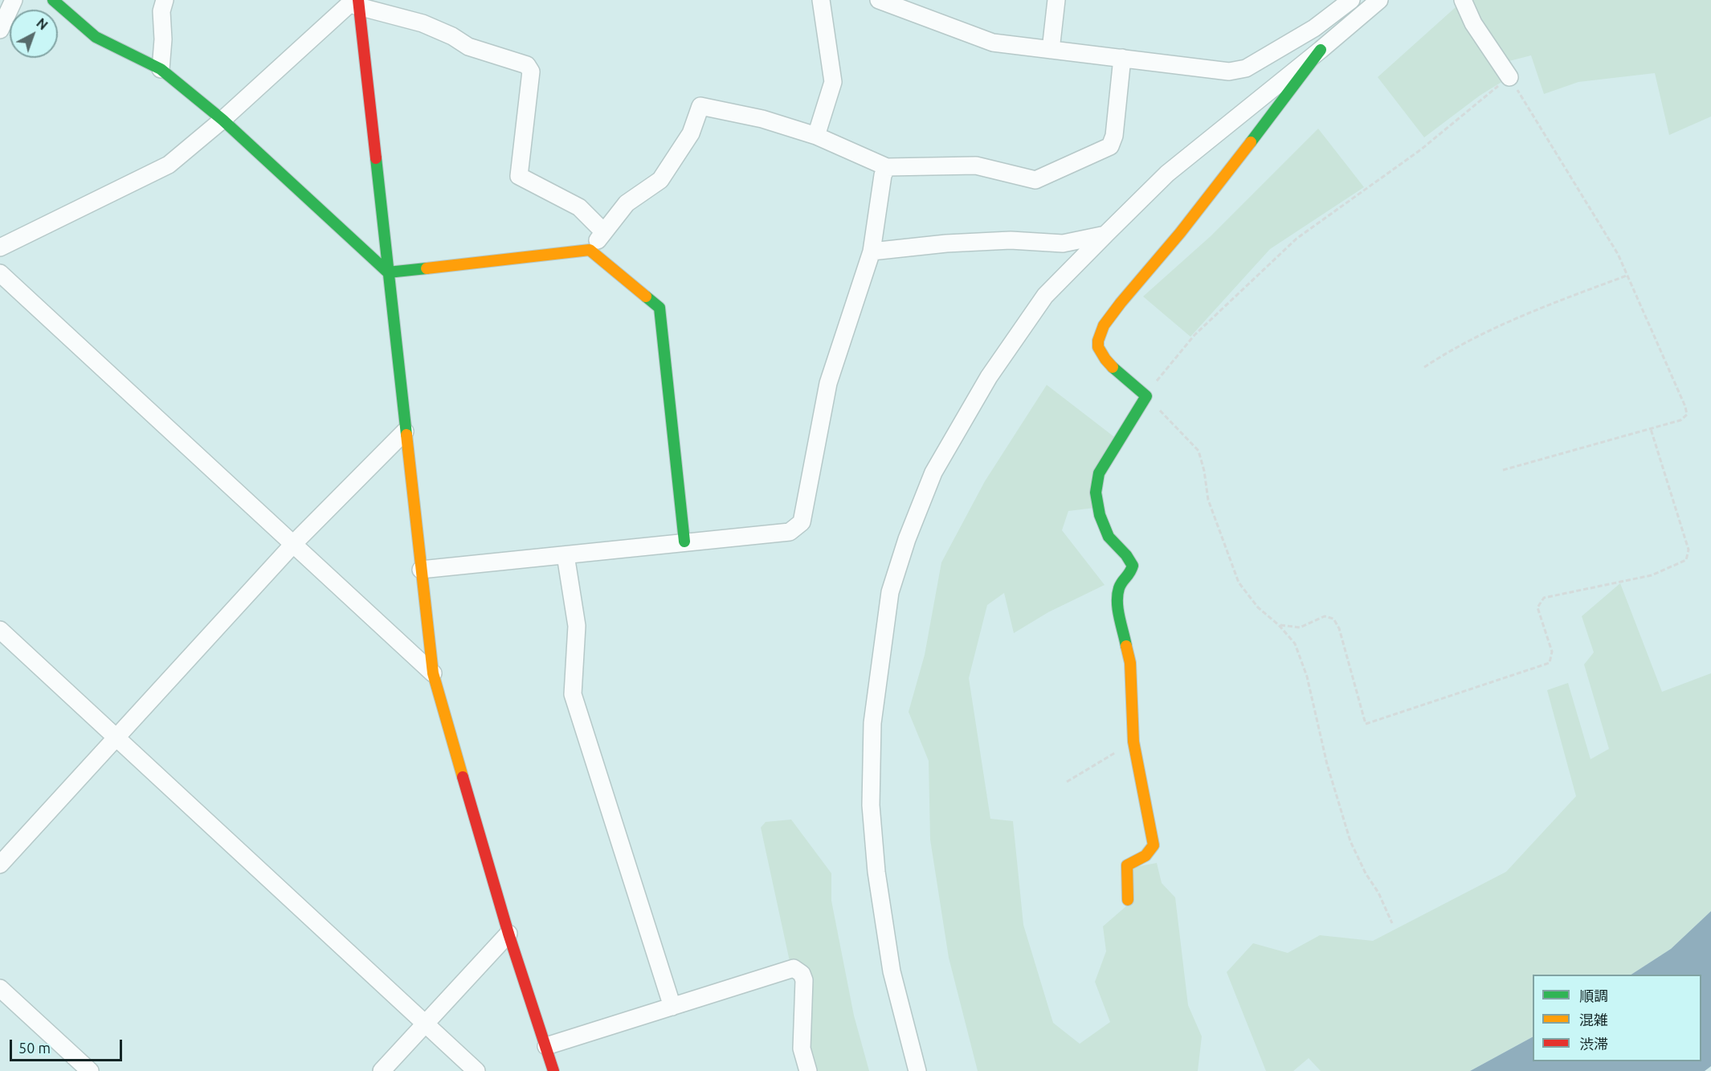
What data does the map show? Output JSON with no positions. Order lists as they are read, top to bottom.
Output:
{
  "legend": ["順調", "混雑", "渋滞"],
  "scale_bar": "50 m",
  "north": "top right"
}
